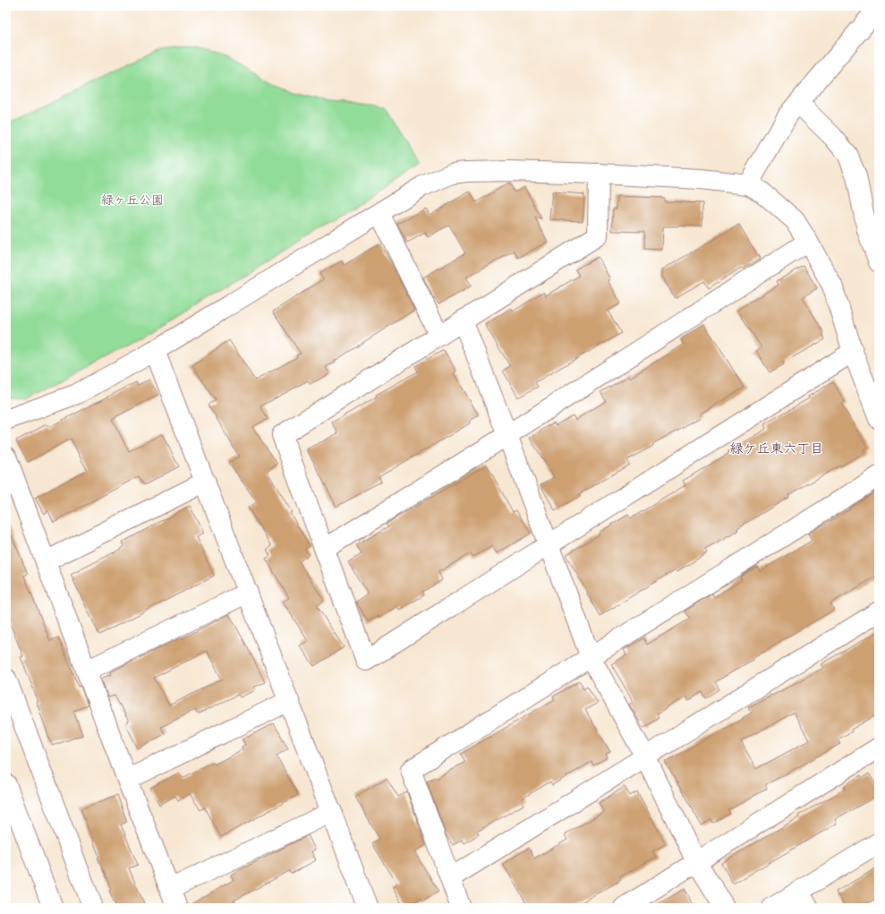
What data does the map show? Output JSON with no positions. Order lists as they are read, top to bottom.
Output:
{
  "districts": ["緑ケ丘東六丁目"],
  "parks": ["緑ヶ丘公園"]
}
